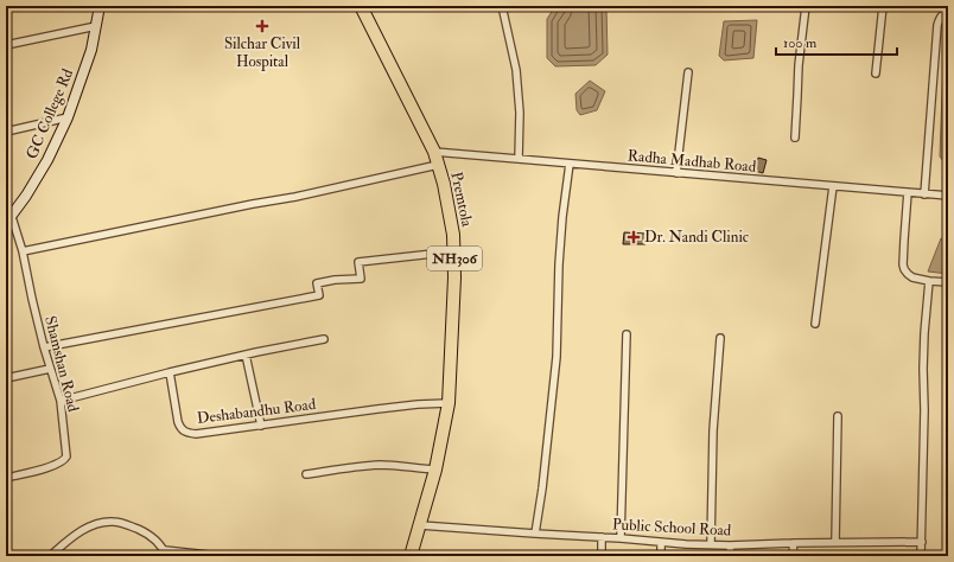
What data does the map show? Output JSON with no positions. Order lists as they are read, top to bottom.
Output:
{
  "streets": {
    "highway": ["Premtola", "NH306"],
    "main road": ["GC College Rd"],
    "street": [
      "Radha Madhab Road",
      "Shamshan Road",
      "Deshabandhu Road",
      "Public School Road"
    ]
  },
  "crossings": [
    ["GC College Rd", "Shamshan Road"],
    ["Radha Madhab Road", "Premtola"],
    ["Premtola", "NH306"],
    ["Premtola", "Deshabandhu Road"],
    ["Premtola", "Public School Road"],
    ["NH306", "Public School Road"]
  ],
  "places": {
    "health": ["Silchar Civil Hospital", "Dr. Nandi Clinic"]
  },
  "scale_bar": "100 m"
}
